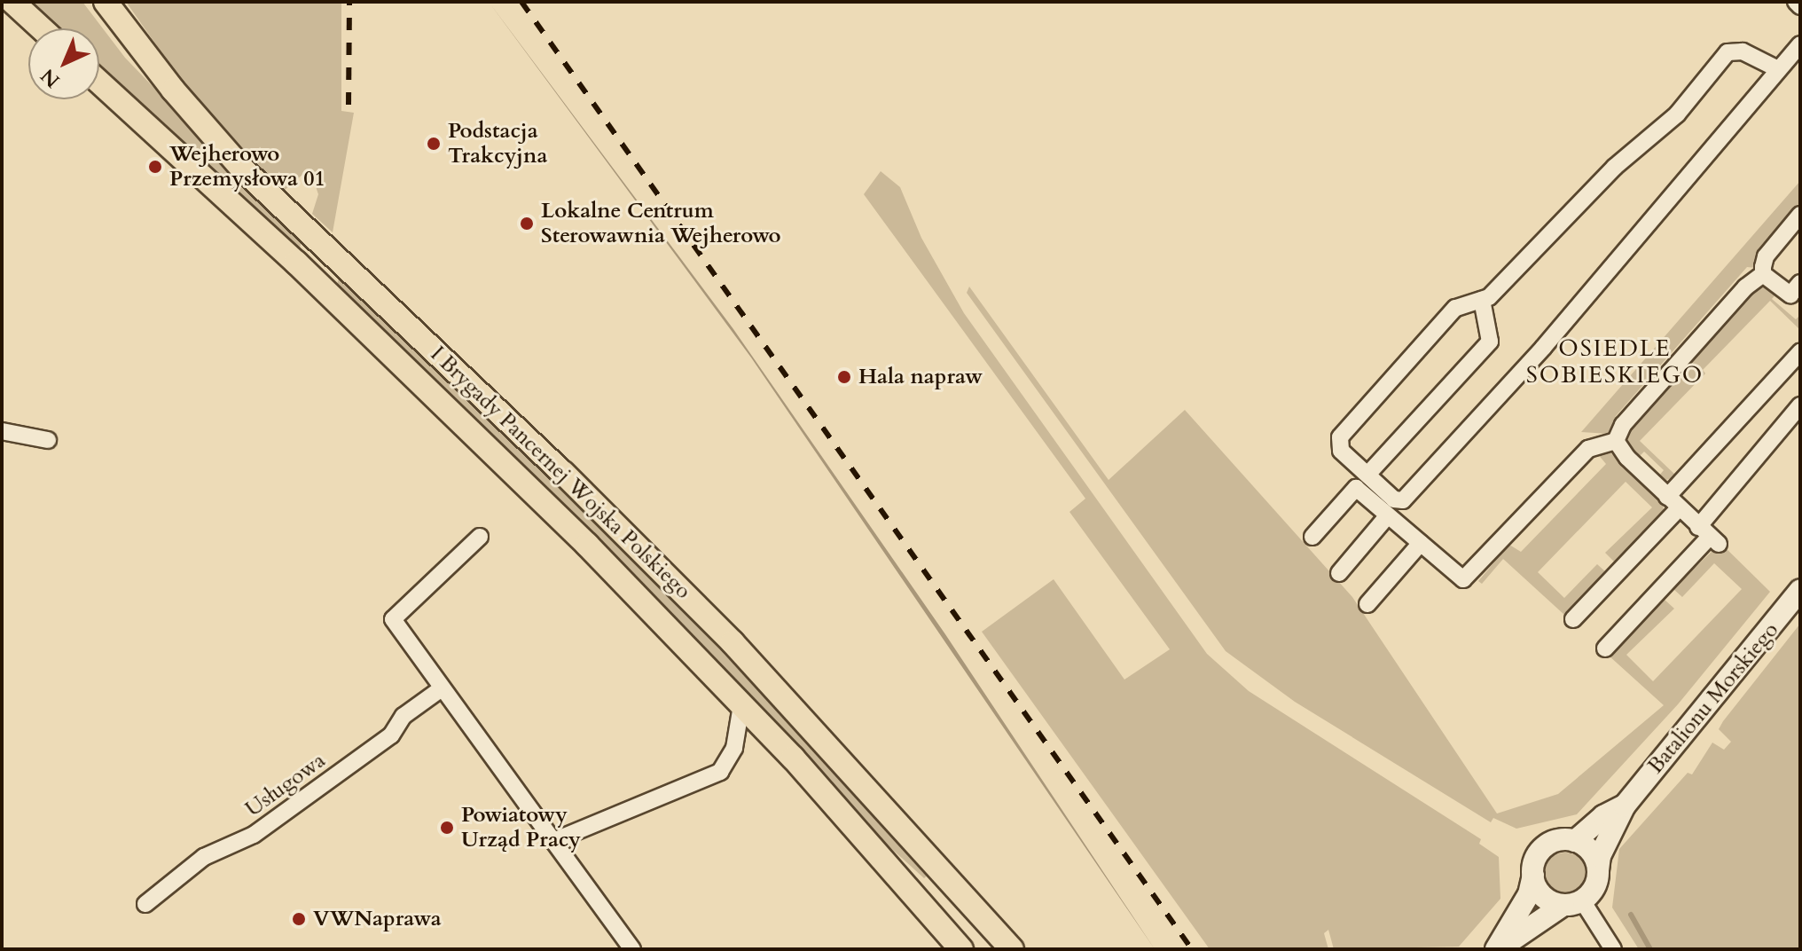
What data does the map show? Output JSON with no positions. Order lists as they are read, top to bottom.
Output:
{
  "streets": {
    "main road": ["I Brygady Pancernej Wojska Polskiego", "Batalionu Morskiego"],
    "street": ["Usługowa"]
  },
  "districts": ["OSIEDLE SOBIESKIEGO"],
  "places": [
    "Podstacja Trakcyjna",
    "Wejherowo Przemysłowa 01",
    "Lokalne Centrum Sterowawnia Wejherowo",
    "Hala napraw",
    "Powiatowy Urząd Pracy",
    "VWNaprawa"
  ],
  "north": "bottom left"
}
